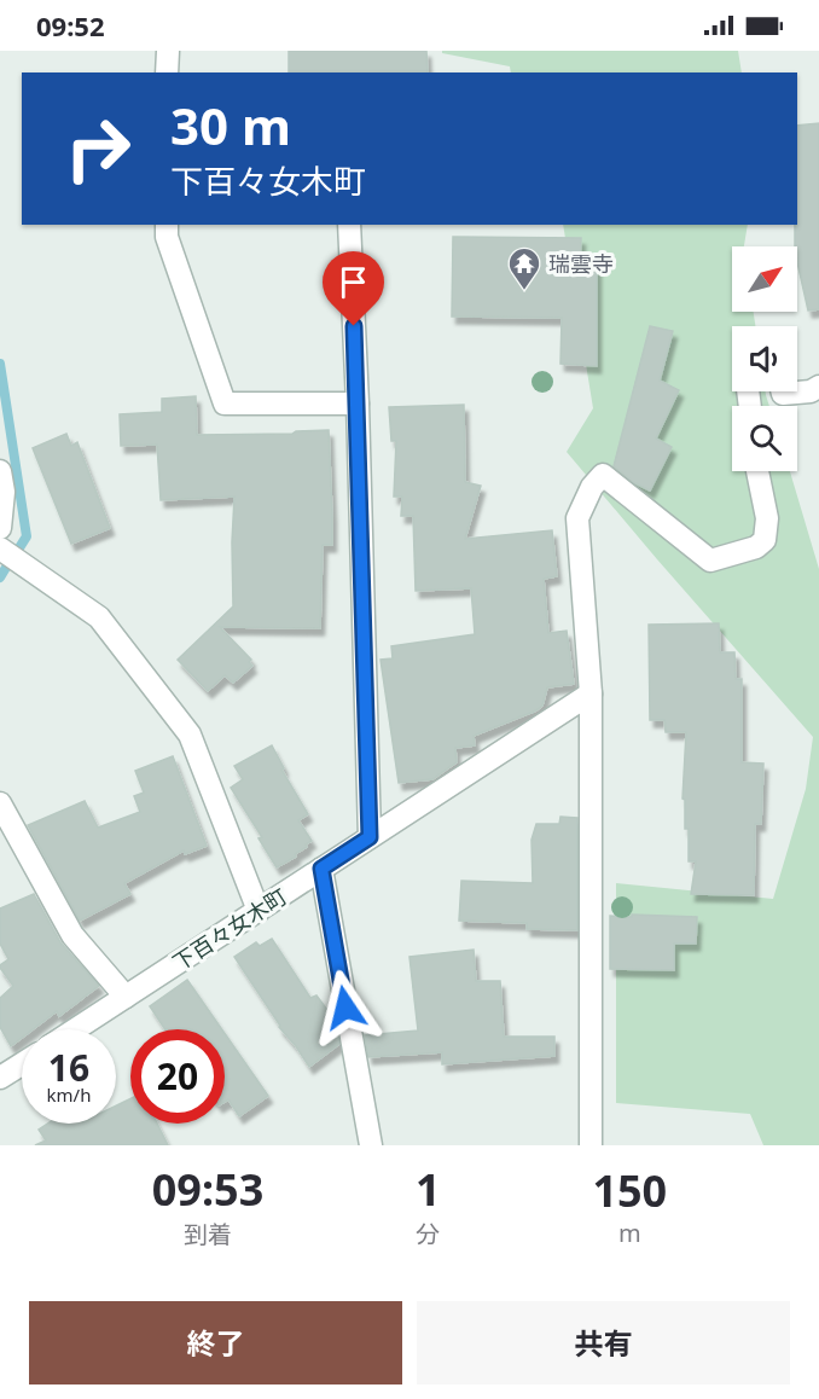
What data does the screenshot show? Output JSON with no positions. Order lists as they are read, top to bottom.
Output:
{
  "streets": {
    "street": ["下百々女木町"]
  },
  "places": {
    "temple": ["瑞雲寺"]
  },
  "north": "top right",
  "page": {
    "status": "09:52",
    "turn": ["30 m", "下百々女木町"],
    "speed": "16 km/h",
    "limit": "20",
    "eta": [
      "09:53",
      "到着",
      "1",
      "分",
      "150",
      "m"
    ],
    "buttons": ["終了", "共有"]
  }
}
